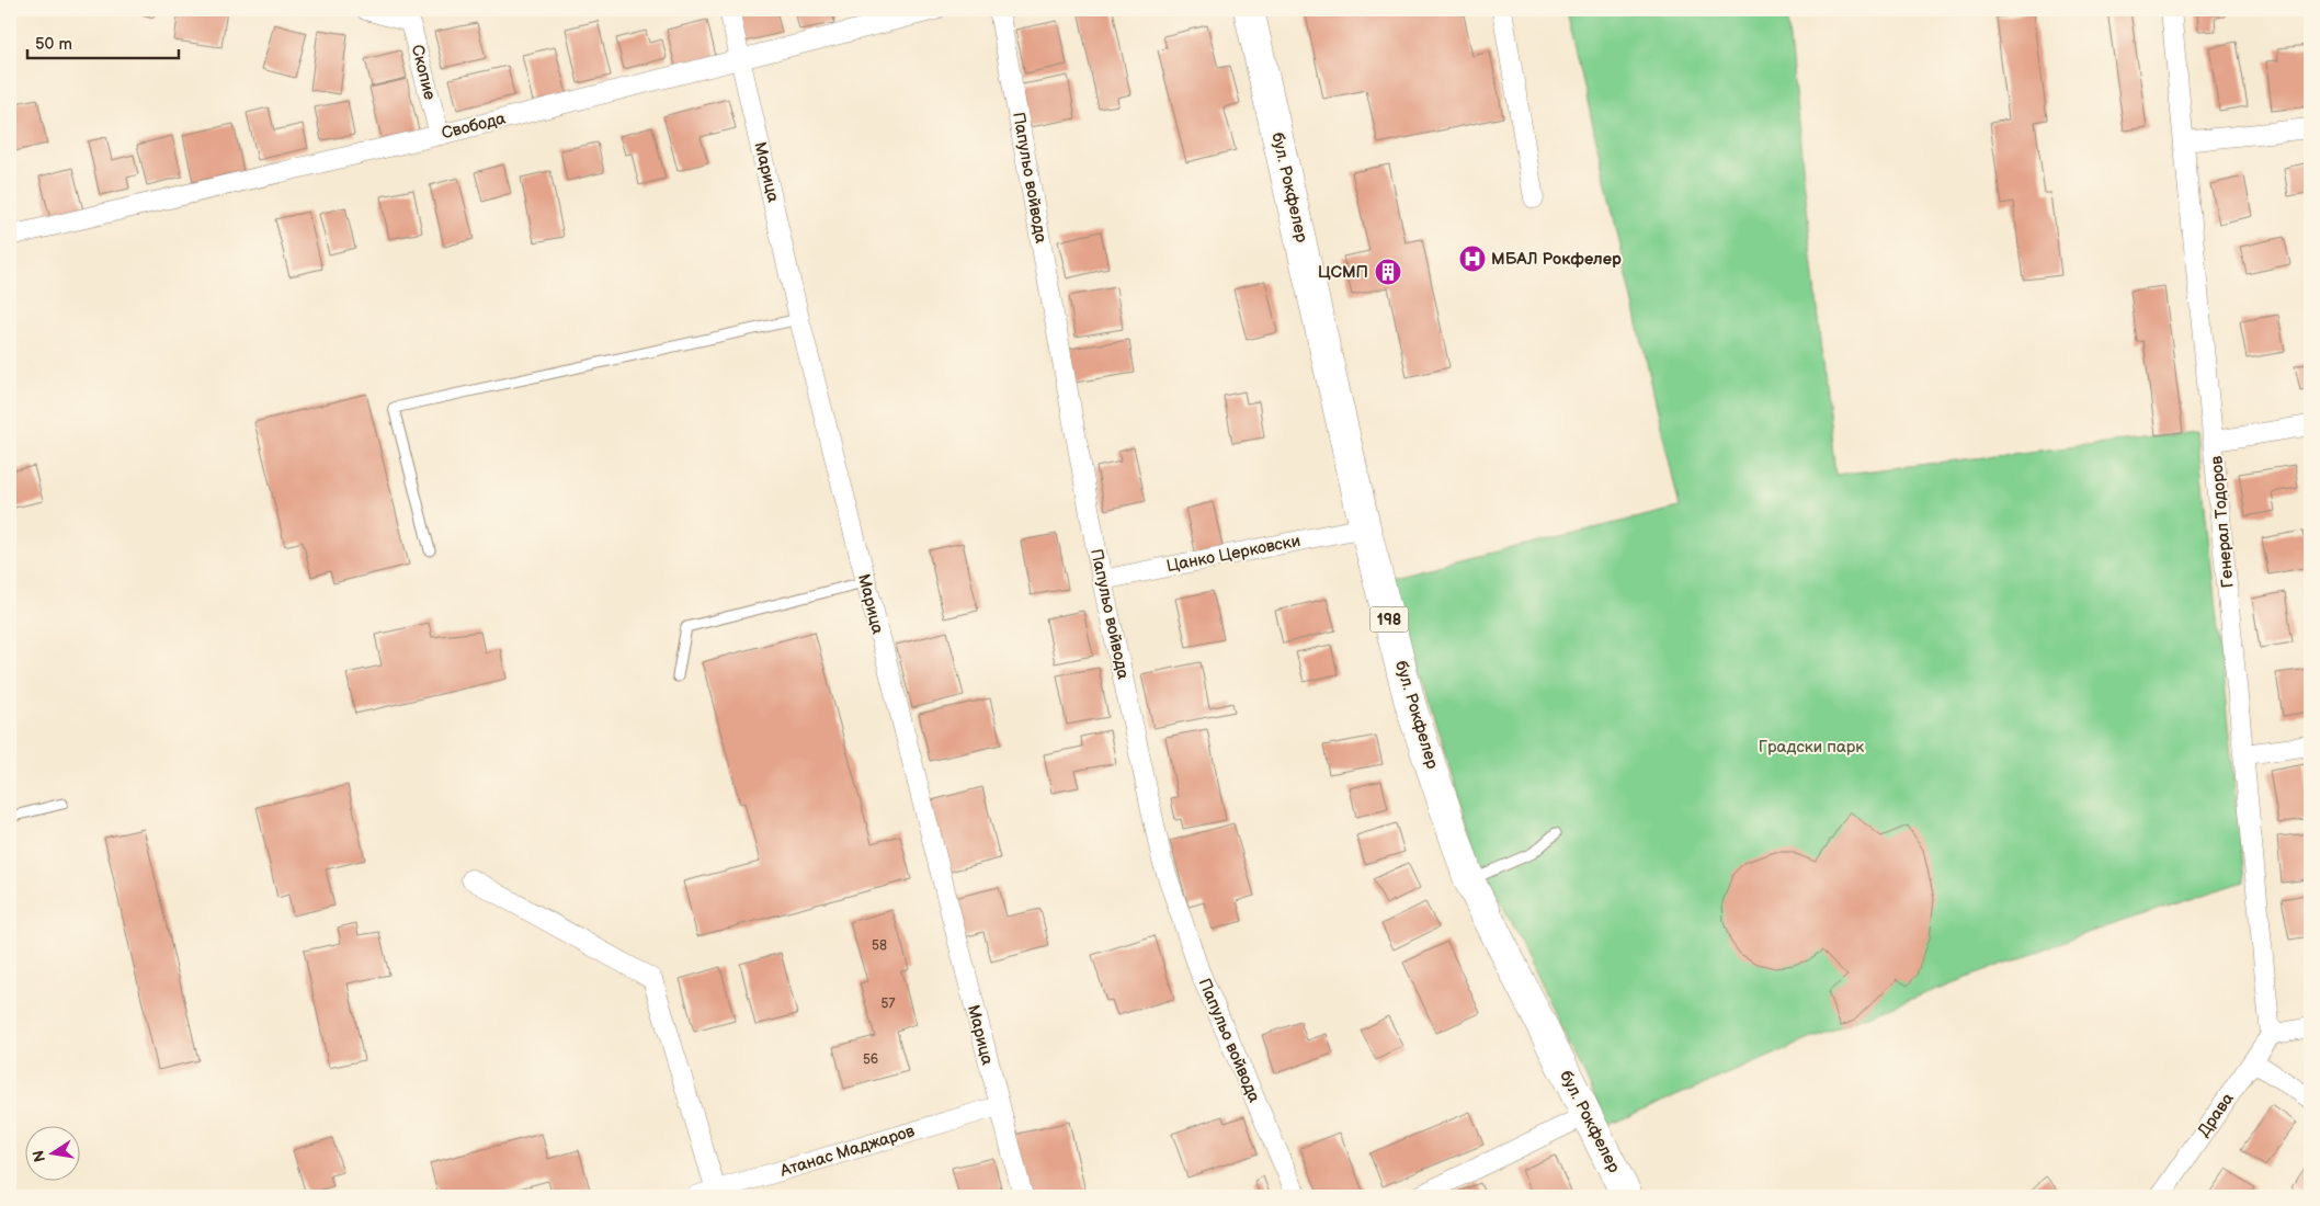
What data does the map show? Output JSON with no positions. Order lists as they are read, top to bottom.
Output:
{
  "streets": {
    "main road": ["бул. Рокфелер", "198"],
    "street": [
      "Скопие",
      "Свобода",
      "Марица",
      "Папульо войвода",
      "Генерал Тодоров",
      "Цанко Церковски",
      "Драва",
      "Атанас Маджаров"
    ]
  },
  "crossings": [
    ["Скопие", "Свобода"],
    ["Свобода", "Марица"],
    ["Марица", "Атанас Маджаров"],
    ["Папульо войвода", "Цанко Церковски"],
    ["бул. Рокфелер", "Цанко Церковски"],
    ["Генерал Тодоров", "Драва"]
  ],
  "parks": ["Градски парк"],
  "places": {
    "hospital": ["МБАЛ Рокфелер"],
    "building": ["ЦСМП"]
  },
  "house_numbers": ["58", "57", "56"],
  "scale_bar": "50 m",
  "north": "left"
}
